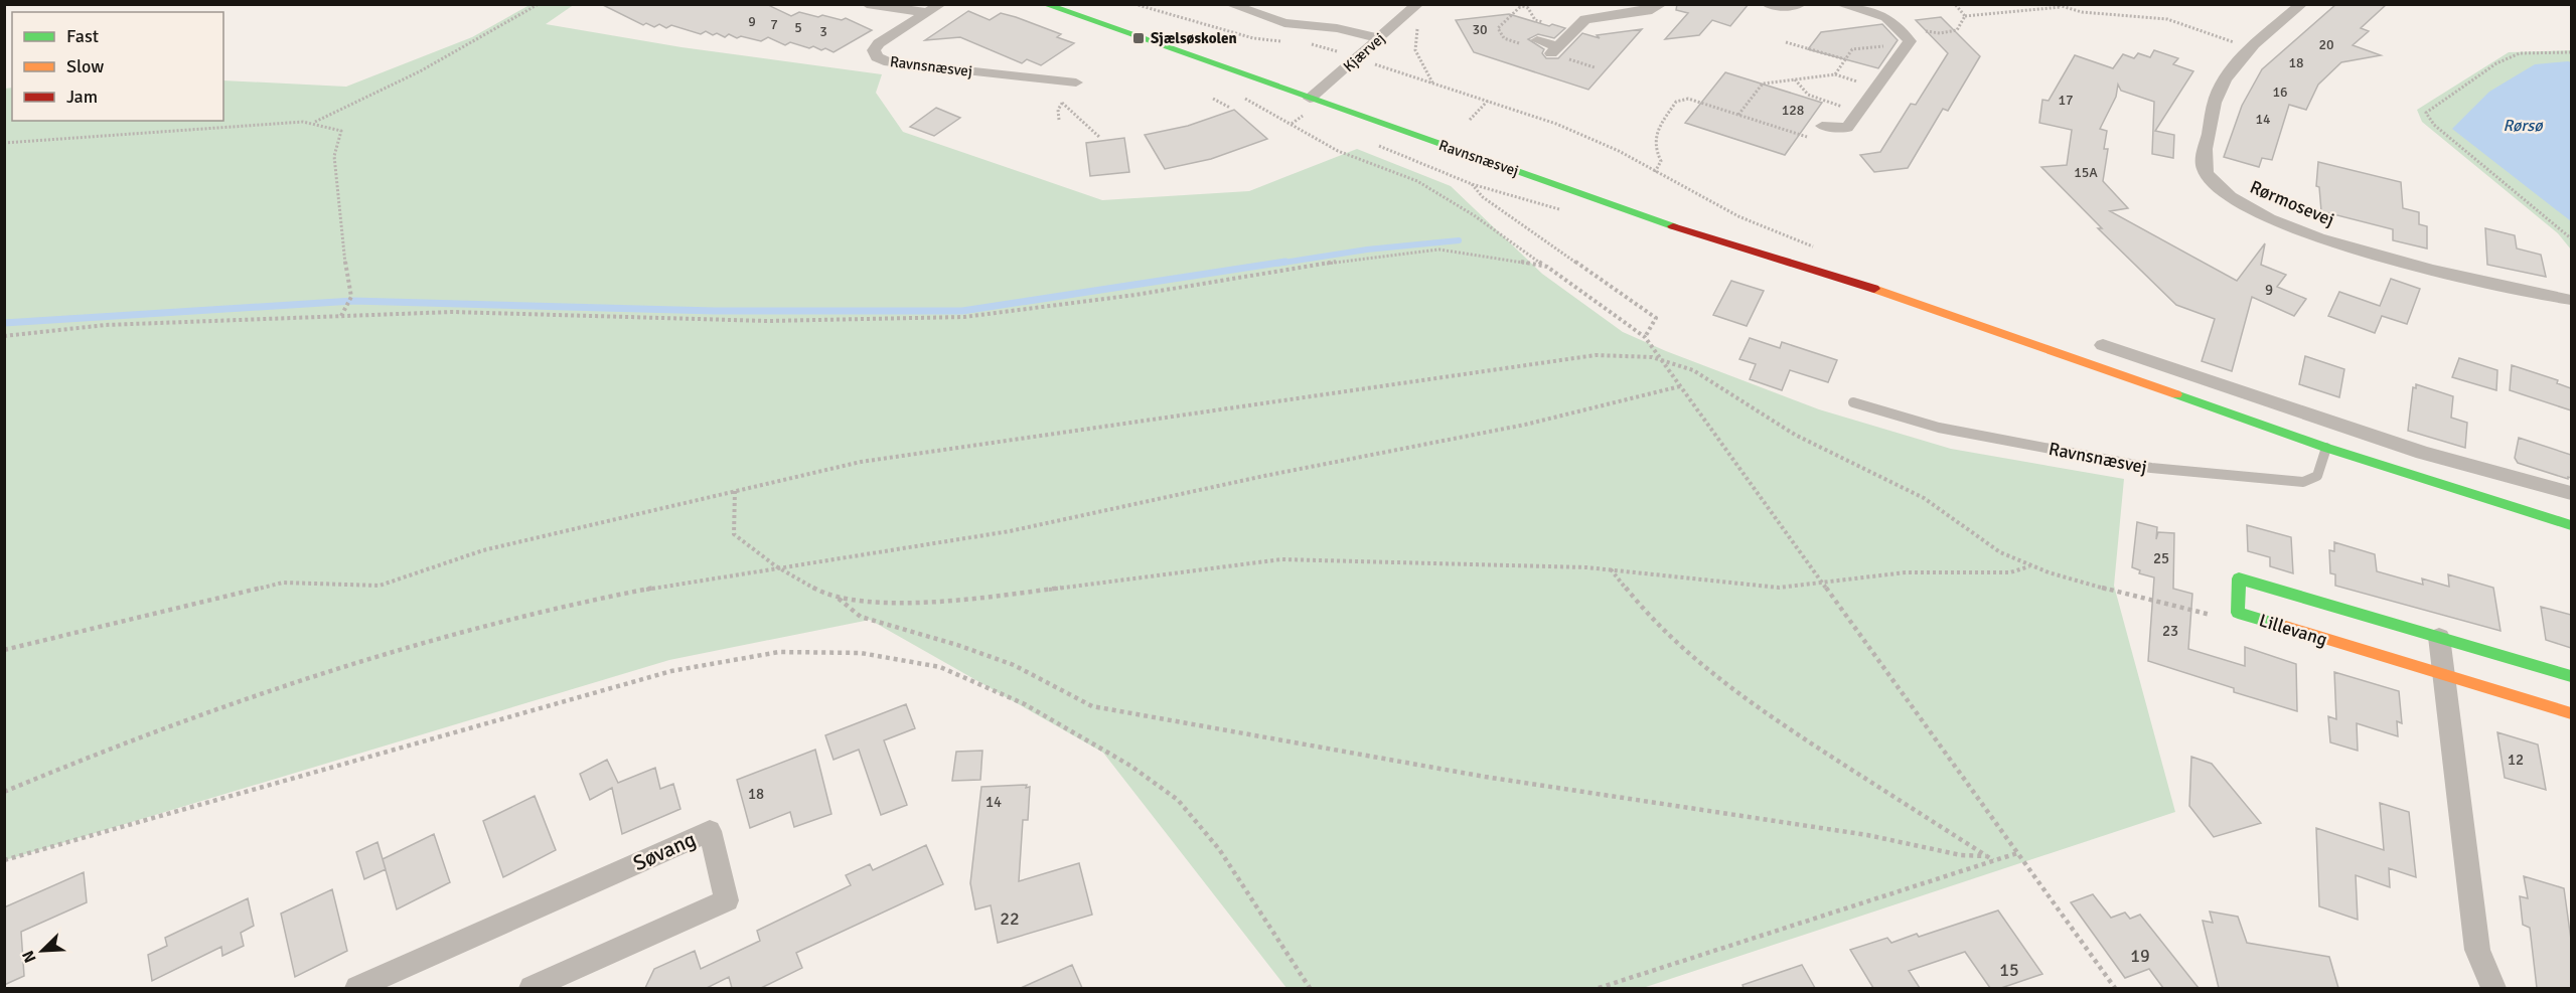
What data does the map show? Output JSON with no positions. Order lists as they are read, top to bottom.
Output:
{
  "streets": {
    "main road": ["Ravnsnæsvej", "Lillevang"],
    "street": ["Kjærvej", "Rørmosevej", "Søvang"]
  },
  "crossings": [
    ["Kjærvej", "Ravnsnæsvej"]
  ],
  "water": ["Rørsø"],
  "places": {
    "transit": ["Sjælsøskolen"]
  },
  "house_numbers": [
    "9",
    "7",
    "5",
    "30",
    "3",
    "20",
    "18",
    "16",
    "17",
    "128",
    "14",
    "15A",
    "9",
    "25",
    "23",
    "12",
    "18",
    "14",
    "22",
    "19",
    "15"
  ],
  "legend": ["Fast", "Slow", "Jam"],
  "north": "bottom left"
}
